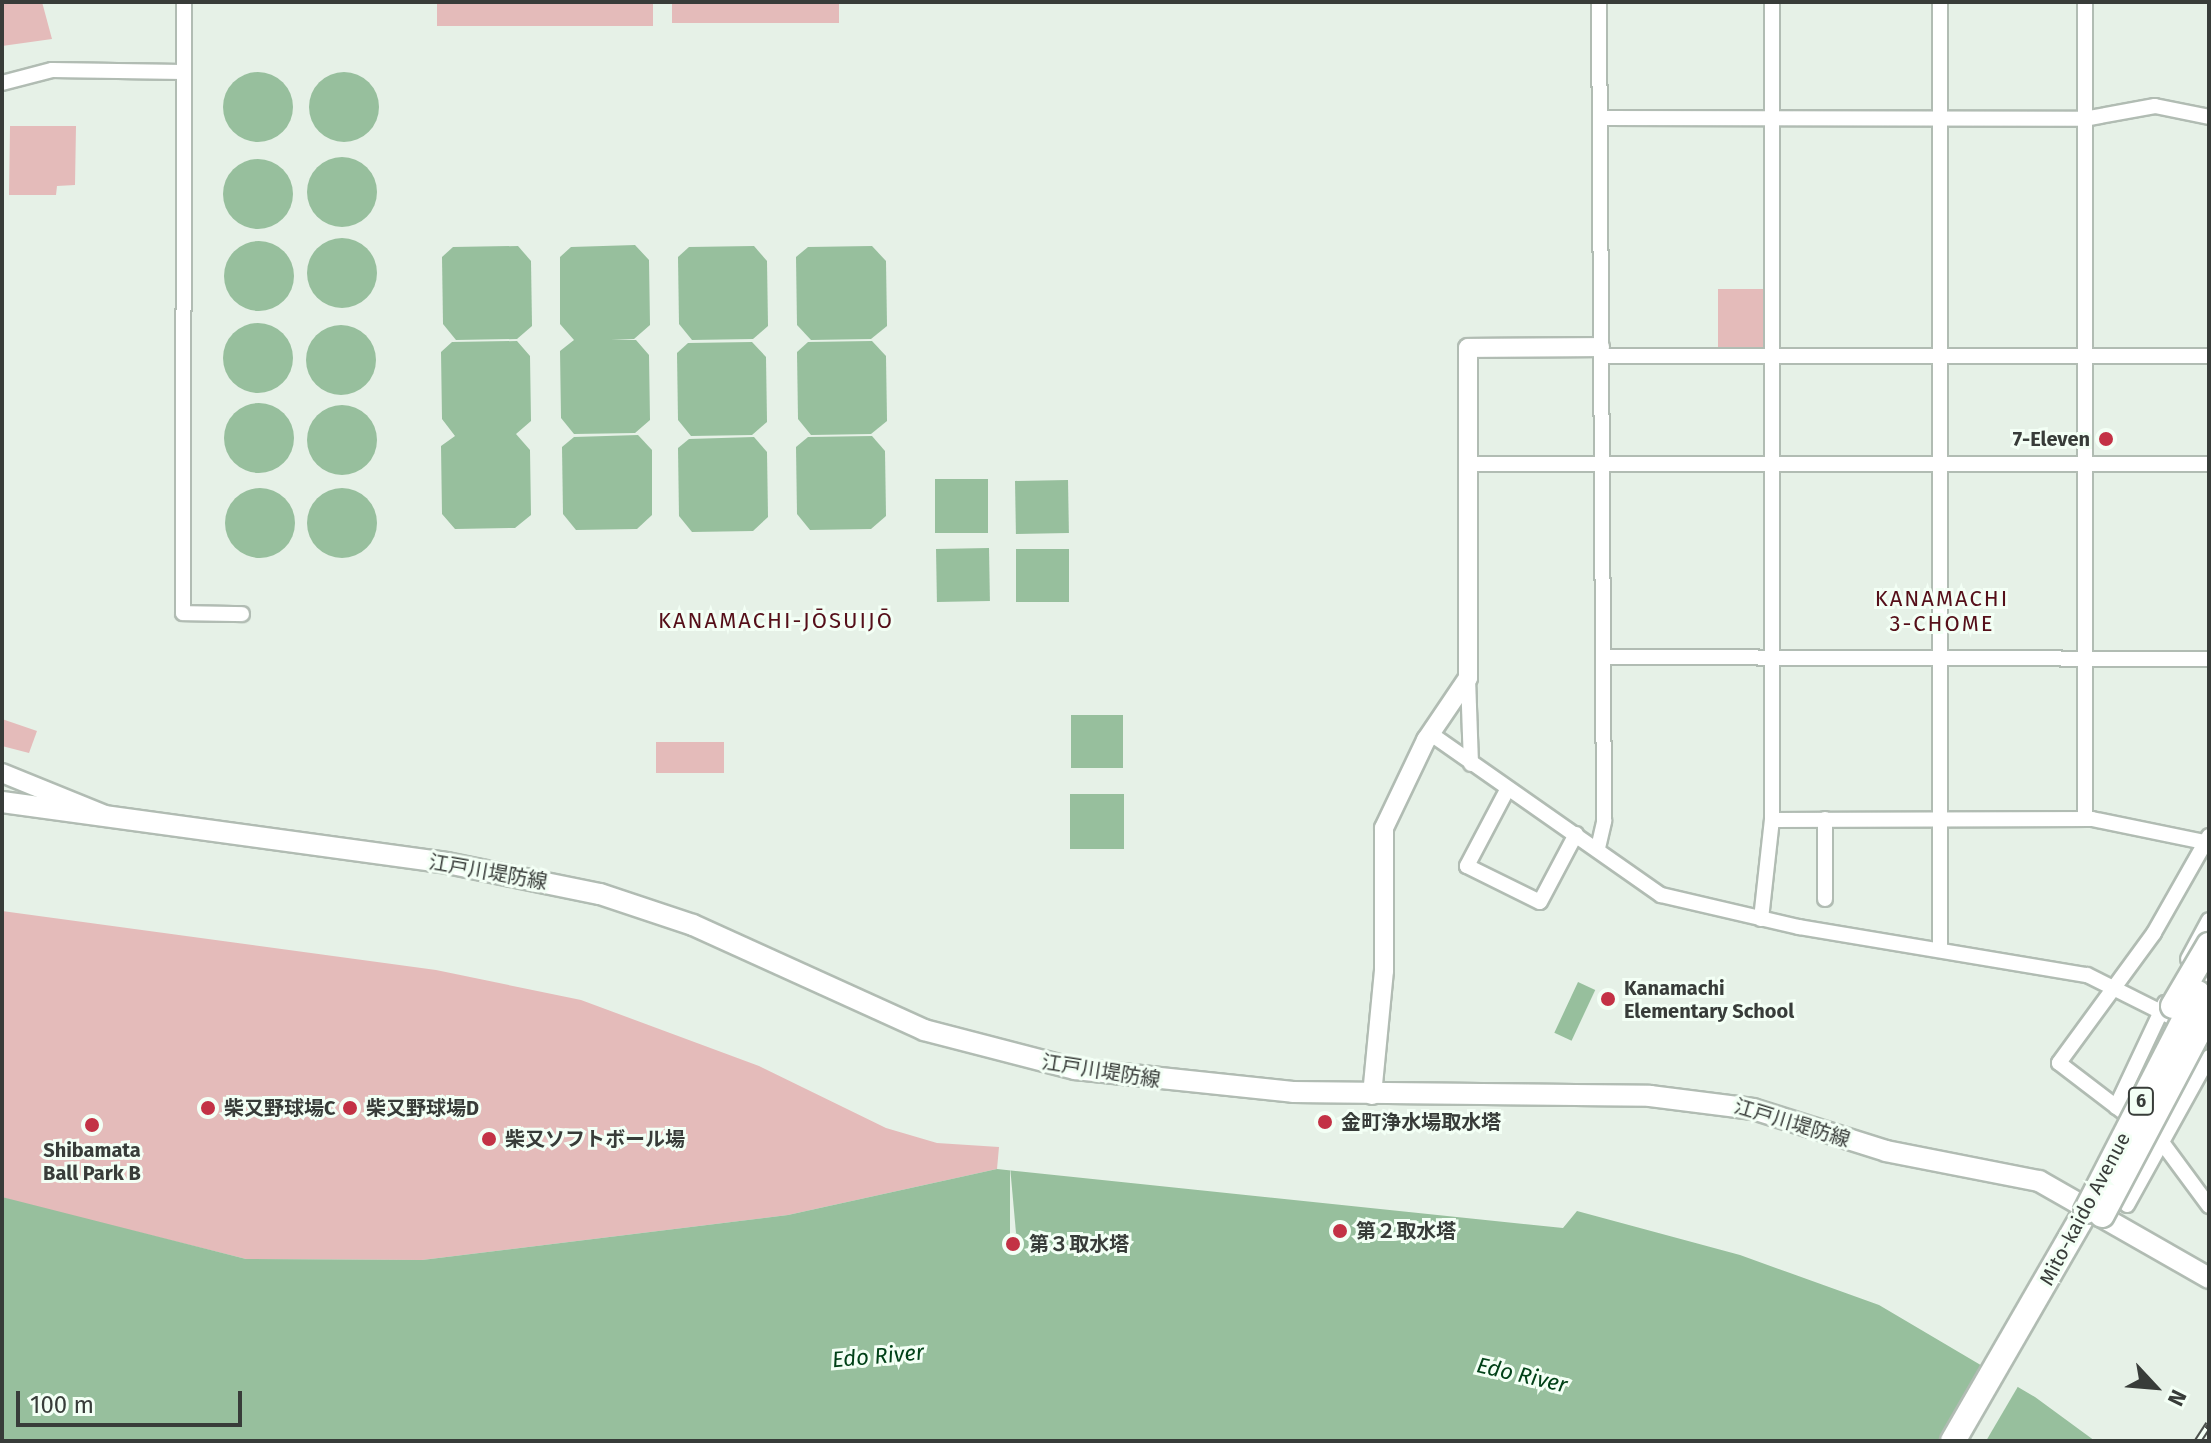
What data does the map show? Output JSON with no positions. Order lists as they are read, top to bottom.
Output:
{
  "streets": {
    "highway": ["6", "Mito-kaido Avenue"],
    "main road": ["江戸川堤防線"]
  },
  "districts": ["KANAMACHI 3-CHOME", "KANAMACHI-JŌSUIJŌ"],
  "water": ["Edo River"],
  "places": [
    "7-Eleven",
    "Kanamachi Elementary School",
    "柴又野球場C",
    "柴又野球場D",
    "金町浄水場取水塔",
    "Shibamata Ball Park B",
    "柴又ソフトボール場",
    "第２取水塔",
    "第３取水塔"
  ],
  "scale_bar": "100 m",
  "north": "bottom right"
}
